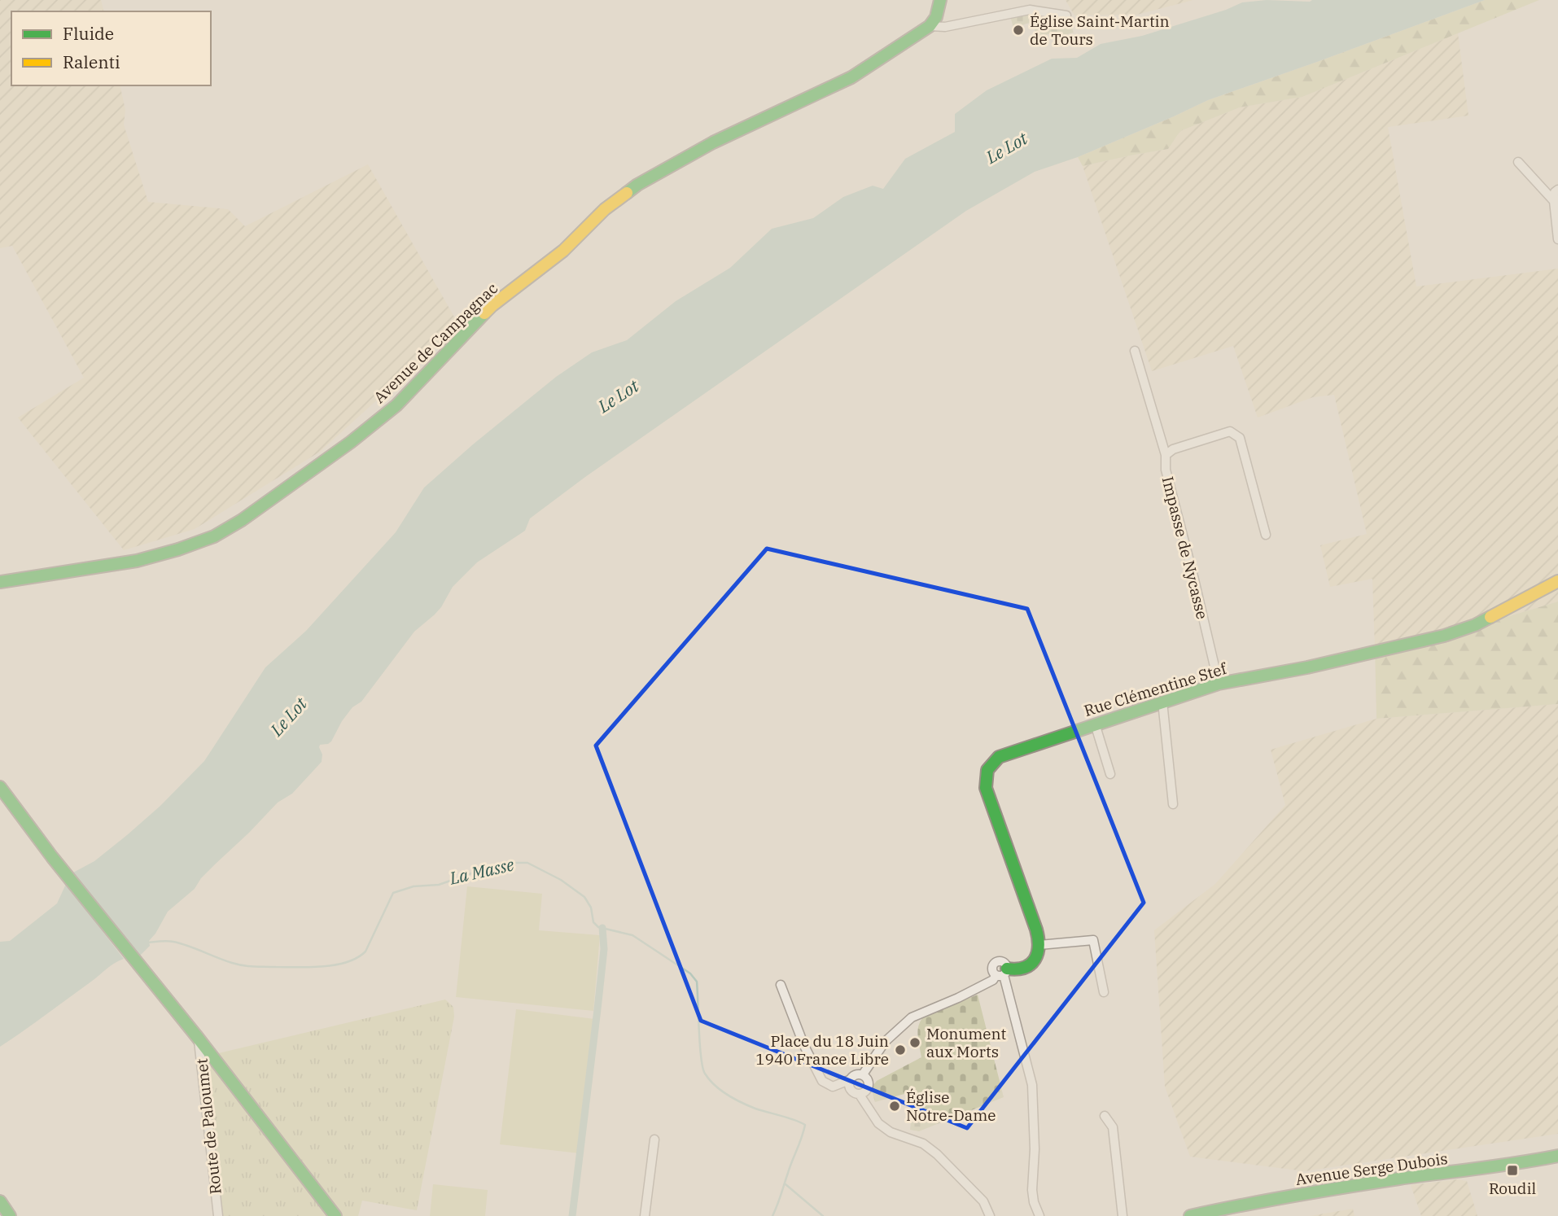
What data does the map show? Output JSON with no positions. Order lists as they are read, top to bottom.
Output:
{
  "streets": {
    "street": [
      "Avenue de Campagnac",
      "Impasse de Nycasse",
      "Rue Clémentine Stef",
      "Route de Paloumet",
      "Avenue Serge Dubois"
    ]
  },
  "crossings": [
    ["Impasse de Nycasse", "Rue Clémentine Stef"]
  ],
  "water": ["Le Lot", "La Masse"],
  "places": {
    "other": [
      "Église Saint-Martin de Tours",
      "Monument aux Morts",
      "Place du 18 Juin 1940 France Libre",
      "Église Notre-Dame"
    ],
    "transit": ["Roudil"]
  },
  "legend": ["Fluide", "Ralenti"]
}
